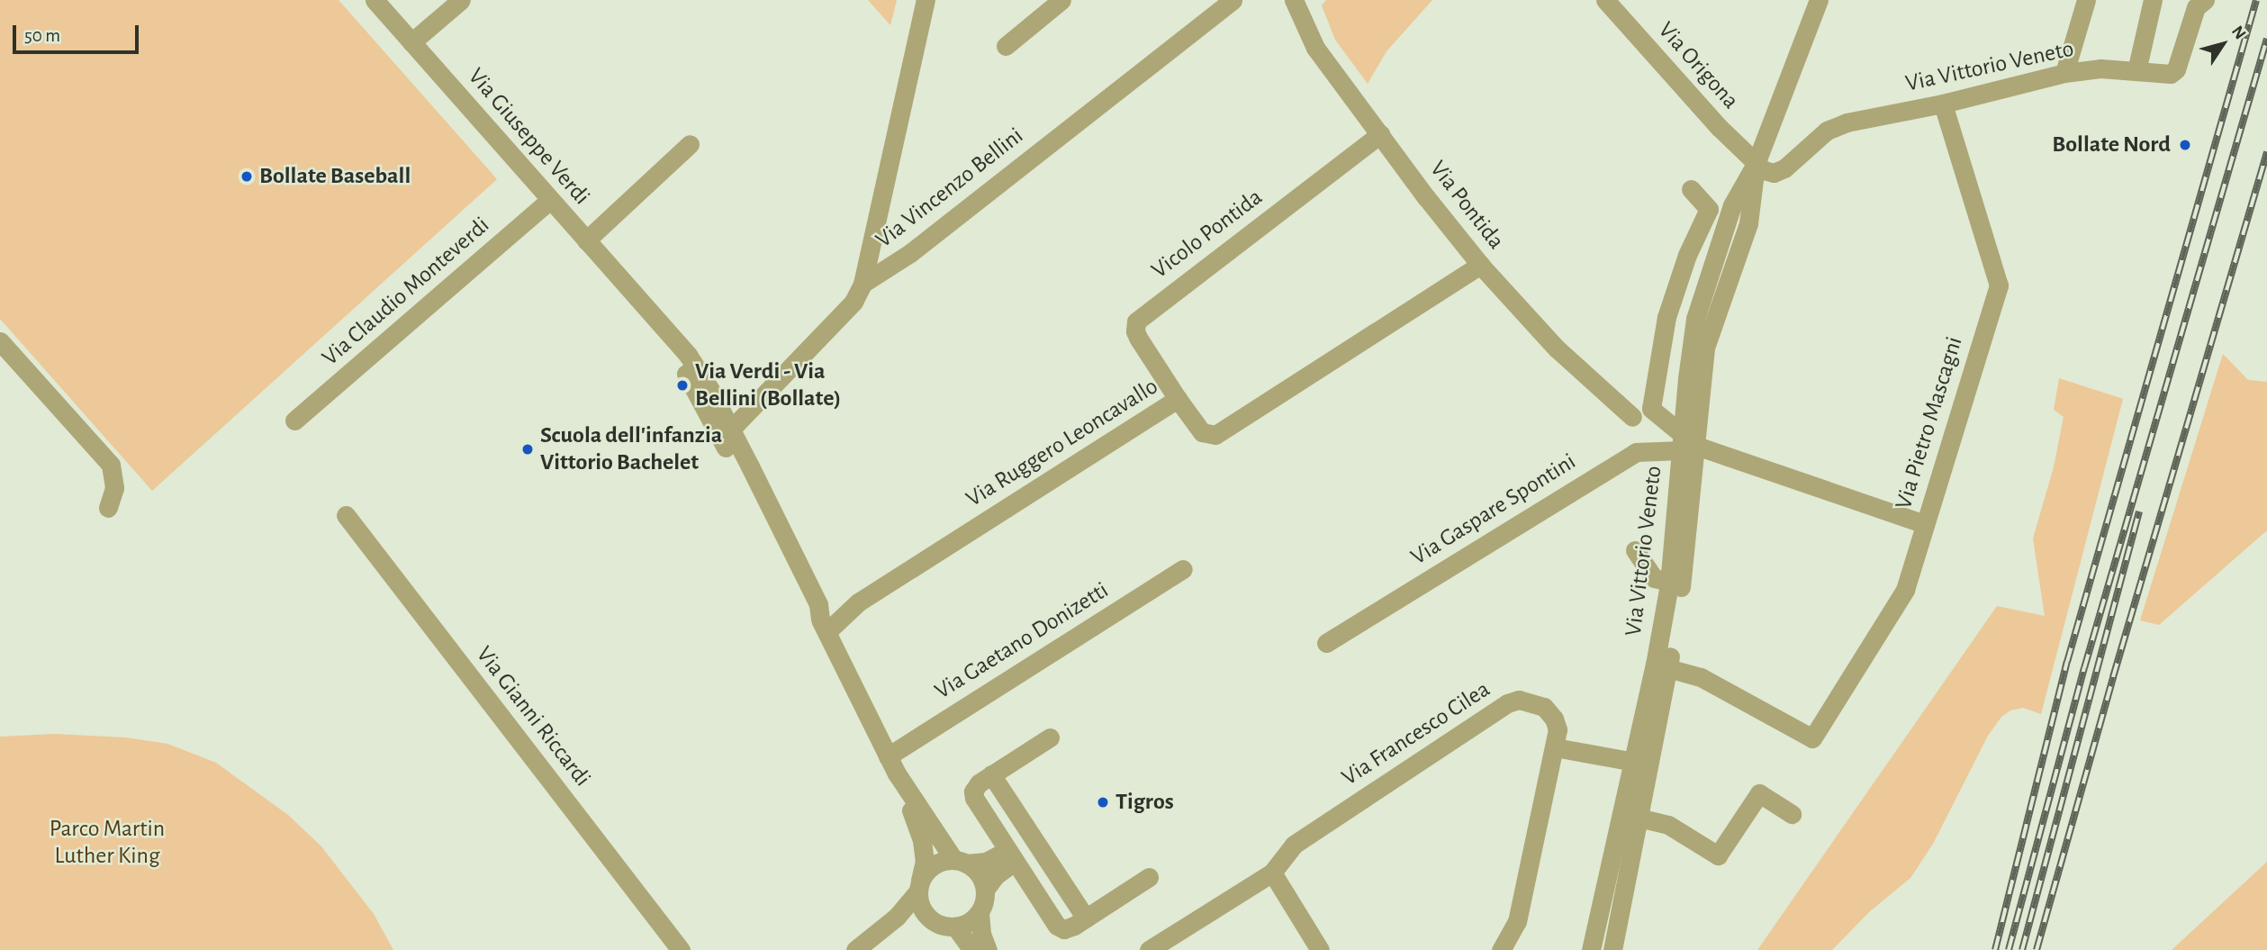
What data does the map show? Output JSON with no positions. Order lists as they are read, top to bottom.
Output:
{
  "streets": {
    "street": [
      "Via Origona",
      "Via Vittorio Veneto",
      "Via Giuseppe Verdi",
      "Via Vincenzo Bellini",
      "Via Pontida",
      "Vicolo Pontida",
      "Via Claudio Monteverdi",
      "Via Pietro Mascagni",
      "Via Ruggero Leoncavallo",
      "Via Gaspare Spontini",
      "Via Gaetano Donizetti",
      "Via Gianni Riccardi",
      "Via Francesco Cilea"
    ]
  },
  "crossings": [
    ["Via Origona", "Via Vittorio Veneto"],
    ["Via Vittorio Veneto", "Via Pietro Mascagni"],
    ["Via Vittorio Veneto", "Via Gaspare Spontini"],
    ["Via Giuseppe Verdi", "Via Vincenzo Bellini"],
    ["Via Giuseppe Verdi", "Via Claudio Monteverdi"],
    ["Via Giuseppe Verdi", "Via Ruggero Leoncavallo"],
    ["Via Giuseppe Verdi", "Via Gaetano Donizetti"],
    ["Via Pontida", "Vicolo Pontida"],
    ["Via Pontida", "Via Ruggero Leoncavallo"],
    ["Vicolo Pontida", "Via Ruggero Leoncavallo"]
  ],
  "parks": ["Parco Martin Luther King"],
  "places": [
    "Bollate Nord",
    "Bollate Baseball",
    "Via Verdi - Via Bellini (Bollate)",
    "Scuola dell'infanzia Vittorio Bachelet",
    "Tigros"
  ],
  "scale_bar": "50 m",
  "north": "top right"
}
